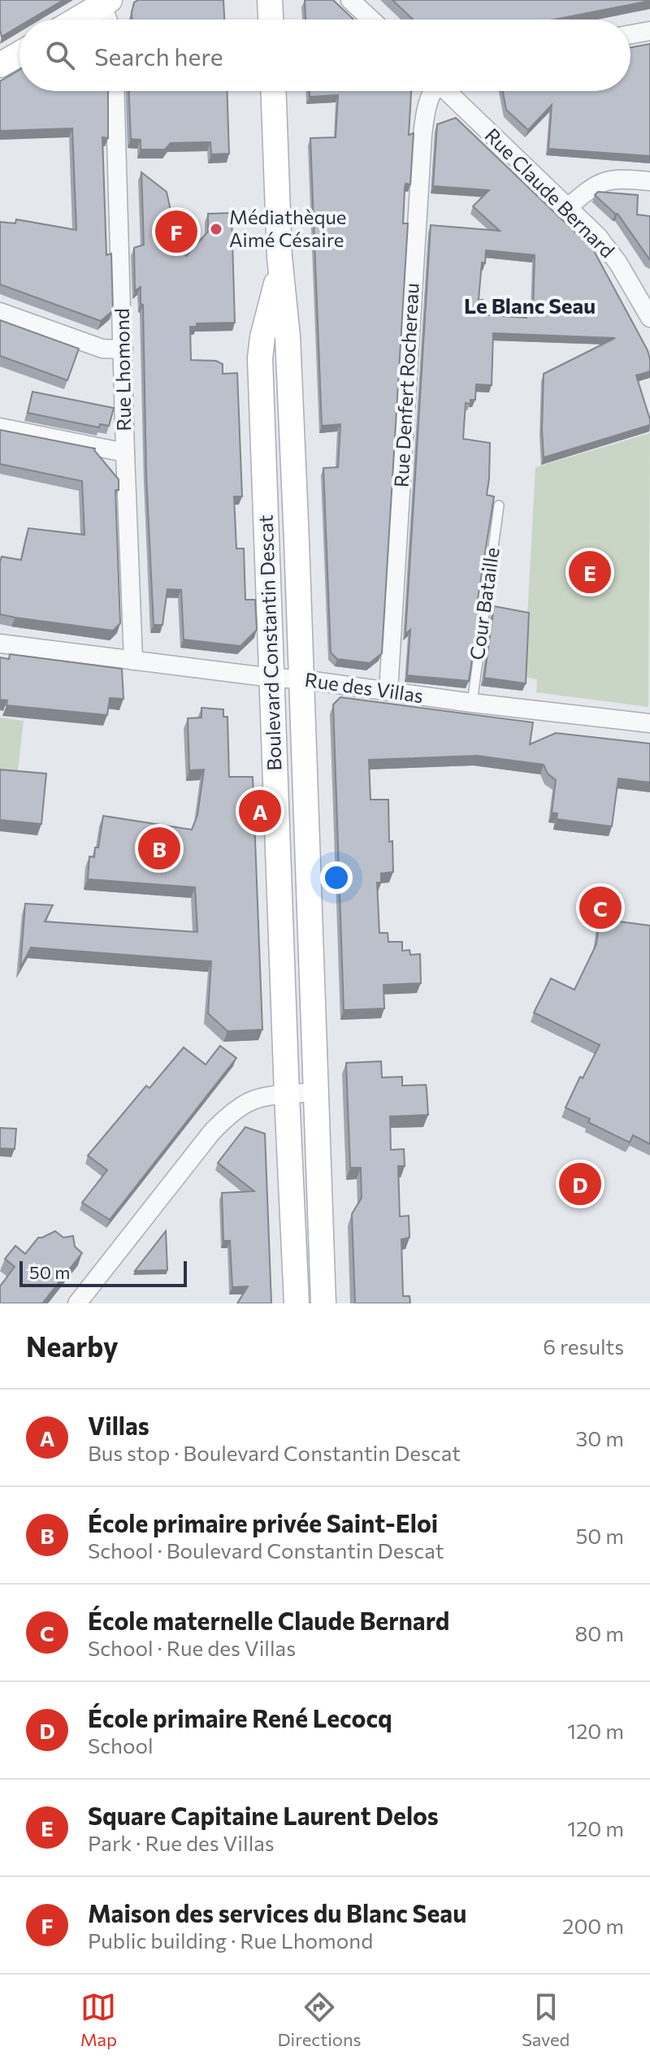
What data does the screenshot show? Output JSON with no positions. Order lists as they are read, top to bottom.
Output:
{
  "streets": {
    "street": [
      "Rue Claude Bernard",
      "Rue Lhomond",
      "Rue Denfert Rochereau",
      "Boulevard Constantin Descat",
      "Rue des Villas"
    ],
    "lane": ["Cour Bataille"]
  },
  "crossings": [
    ["Rue Lhomond", "Rue des Villas"],
    ["Rue Denfert Rochereau", "Rue des Villas"],
    ["Cour Bataille", "Rue des Villas"],
    ["Boulevard Constantin Descat", "Rue des Villas"]
  ],
  "districts": ["Le Blanc Seau"],
  "places": ["Médiathèque Aimé Césaire"],
  "scale_bar": "50 m",
  "page": {
    "search": "Search here",
    "pins": [
      "F",
      "E",
      "A",
      "B",
      "C",
      "D"
    ],
    "scale": "50 m",
    "heading": ["Nearby", "6 results"],
    "list": [
      {
        "mark": "A",
        "name": "Villas",
        "note": "Bus stop · Boulevard Constantin Descat",
        "value": "30 m"
      },
      {
        "mark": "B",
        "name": "École primaire privée Saint-Eloi",
        "note": "School · Boulevard Constantin Descat",
        "value": "50 m"
      },
      {
        "mark": "C",
        "name": "École maternelle Claude Bernard",
        "note": "School · Rue des Villas",
        "value": "80 m"
      },
      {
        "mark": "D",
        "name": "École primaire René Lecocq",
        "note": "School",
        "value": "120 m"
      },
      {
        "mark": "E",
        "name": "Square Capitaine Laurent Delos",
        "note": "Park · Rue des Villas",
        "value": "120 m"
      },
      {
        "mark": "F",
        "name": "Maison des services du Blanc Seau",
        "note": "Public building · Rue Lhomond",
        "value": "200 m"
      }
    ],
    "nav": ["Map", "Directions", "Saved"]
  }
}
